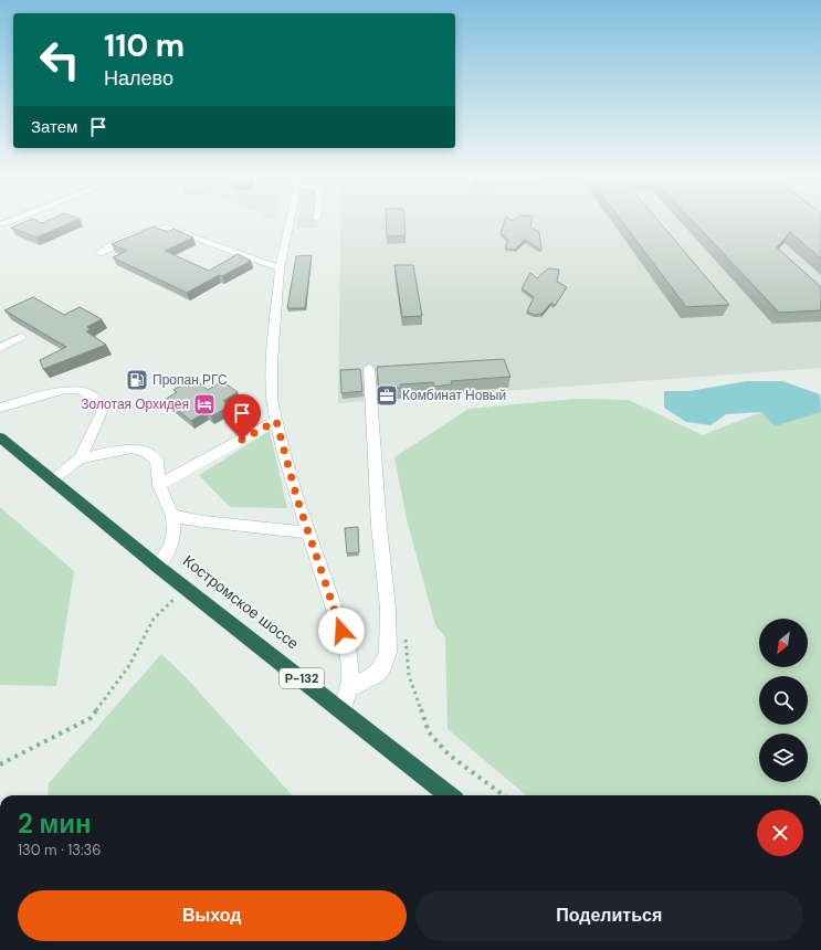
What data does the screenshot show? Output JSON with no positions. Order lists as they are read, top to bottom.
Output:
{
  "streets": {
    "highway": ["Костромское шоссе", "Р-132"]
  },
  "places": {
    "fuel station": ["Пропан РГС"],
    "office": ["Комбинат Новый"],
    "hotel": ["Золотая Орхидея"]
  },
  "north": "bottom left",
  "page": {
    "turn": ["110 m", "Налево"],
    "then": "Затем",
    "heading": ["2 мин", "130 m · 13:36"],
    "buttons": ["Выход", "Поделиться"]
  }
}
